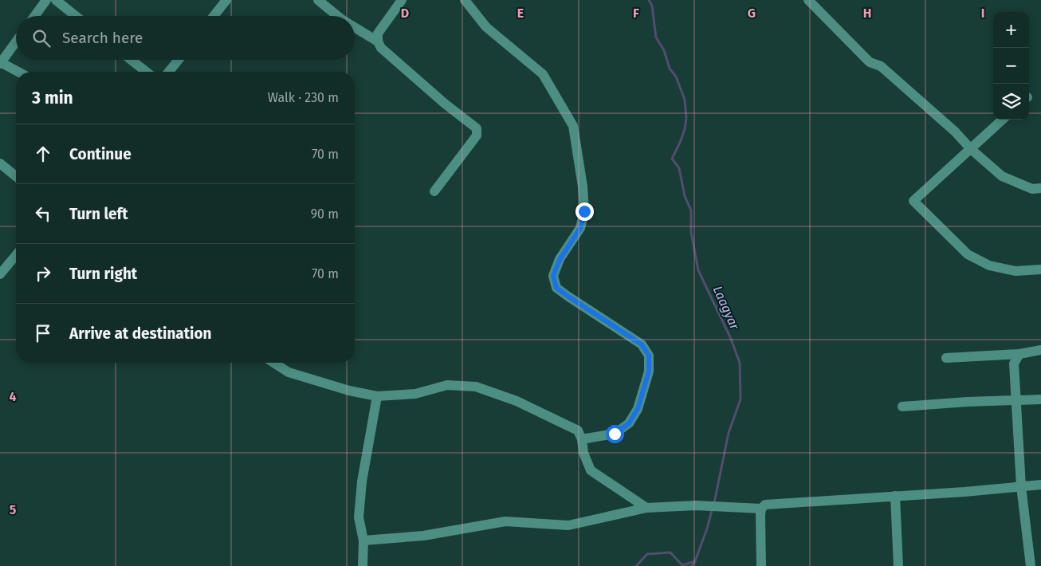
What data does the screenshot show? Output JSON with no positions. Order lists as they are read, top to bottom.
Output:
{
  "water": ["Laagyar"],
  "page": {
    "map_buttons": ["+", "−"],
    "search": "Search here",
    "heading": ["3 min", "Walk · 230 m"],
    "list": [
      ["Continue", "70 m"],
      ["Turn left", "90 m"],
      ["Turn right", "70 m"],
      "Arrive at destination"
    ]
  },
  "grid": {
    "columns": [
      "D",
      "E",
      "F",
      "G",
      "H",
      "I"
    ],
    "rows": ["4", "5"]
  }
}
